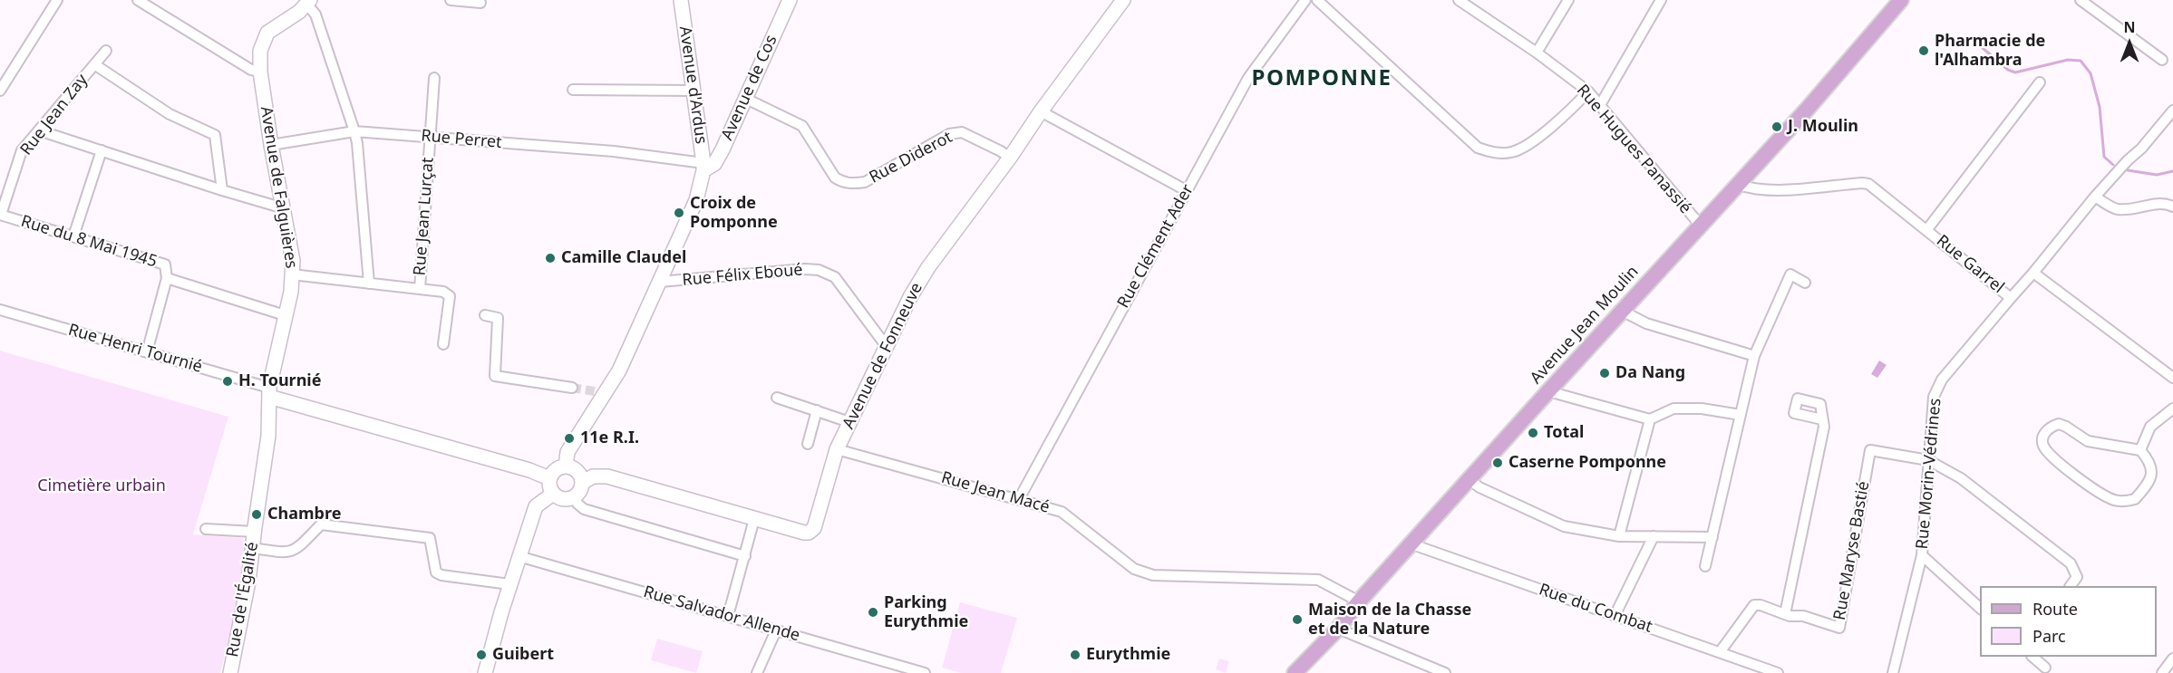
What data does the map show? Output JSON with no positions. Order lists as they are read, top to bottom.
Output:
{
  "streets": {
    "main road": ["Avenue Jean Moulin"],
    "street": [
      "Avenue d'Ardus",
      "Avenue de Cos",
      "Rue Jean Zay",
      "Rue Perret",
      "Rue Hugues Panassié",
      "Rue Diderot",
      "Avenue de Falguières",
      "Rue Jean Lurçat",
      "Rue du 8 Mai 1945",
      "Rue Clément Ader",
      "Rue Garrel",
      "Rue Félix Eboué",
      "Rue Henri Tournié",
      "Avenue de Fonneuve",
      "Rue Morin-Védrines",
      "Rue Jean Macé",
      "Rue Maryse Bastié",
      "Rue de l'Égalité",
      "Rue du Combat",
      "Rue Salvador Allende"
    ]
  },
  "crossings": [
    ["Avenue d'Ardus", "Avenue de Cos"],
    ["Avenue d'Ardus", "Rue Perret"],
    ["Avenue de Cos", "Rue Perret"],
    ["Avenue de Cos", "Rue Diderot"],
    ["Rue Jean Zay", "Rue du 8 Mai 1945"],
    ["Rue Perret", "Avenue de Falguières"],
    ["Rue Perret", "Rue Jean Lurçat"],
    ["Rue Hugues Panassié", "Avenue Jean Moulin"],
    ["Rue Diderot", "Avenue de Fonneuve"],
    ["Avenue de Falguières", "Rue Henri Tournié"],
    ["Avenue de Falguières", "Rue de l'Égalité"],
    ["Rue Clément Ader", "Rue Jean Macé"],
    ["Rue Garrel", "Avenue Jean Moulin"],
    ["Rue Garrel", "Rue Morin-Védrines"],
    ["Rue Félix Eboué", "Avenue de Fonneuve"],
    ["Avenue Jean Moulin", "Rue Jean Macé"],
    ["Avenue Jean Moulin", "Rue du Combat"],
    ["Rue Henri Tournié", "Rue de l'Égalité"],
    ["Avenue de Fonneuve", "Rue Jean Macé"],
    ["Rue Morin-Védrines", "Rue Maryse Bastié"],
    ["Rue Maryse Bastié", "Rue du Combat"]
  ],
  "districts": ["POMPONNE"],
  "parks": ["Cimetière urbain"],
  "places": [
    "Pharmacie de l'Alhambra",
    "J. Moulin",
    "Croix de Pomponne",
    "Camille Claudel",
    "Da Nang",
    "H. Tournié",
    "Total",
    "11e R.I.",
    "Caserne Pomponne",
    "Chambre",
    "Parking Eurythmie",
    "Maison de la Chasse et de la Nature",
    "Guibert",
    "Eurythmie"
  ],
  "legend": ["Route", "Parc"],
  "north": "top"
}
